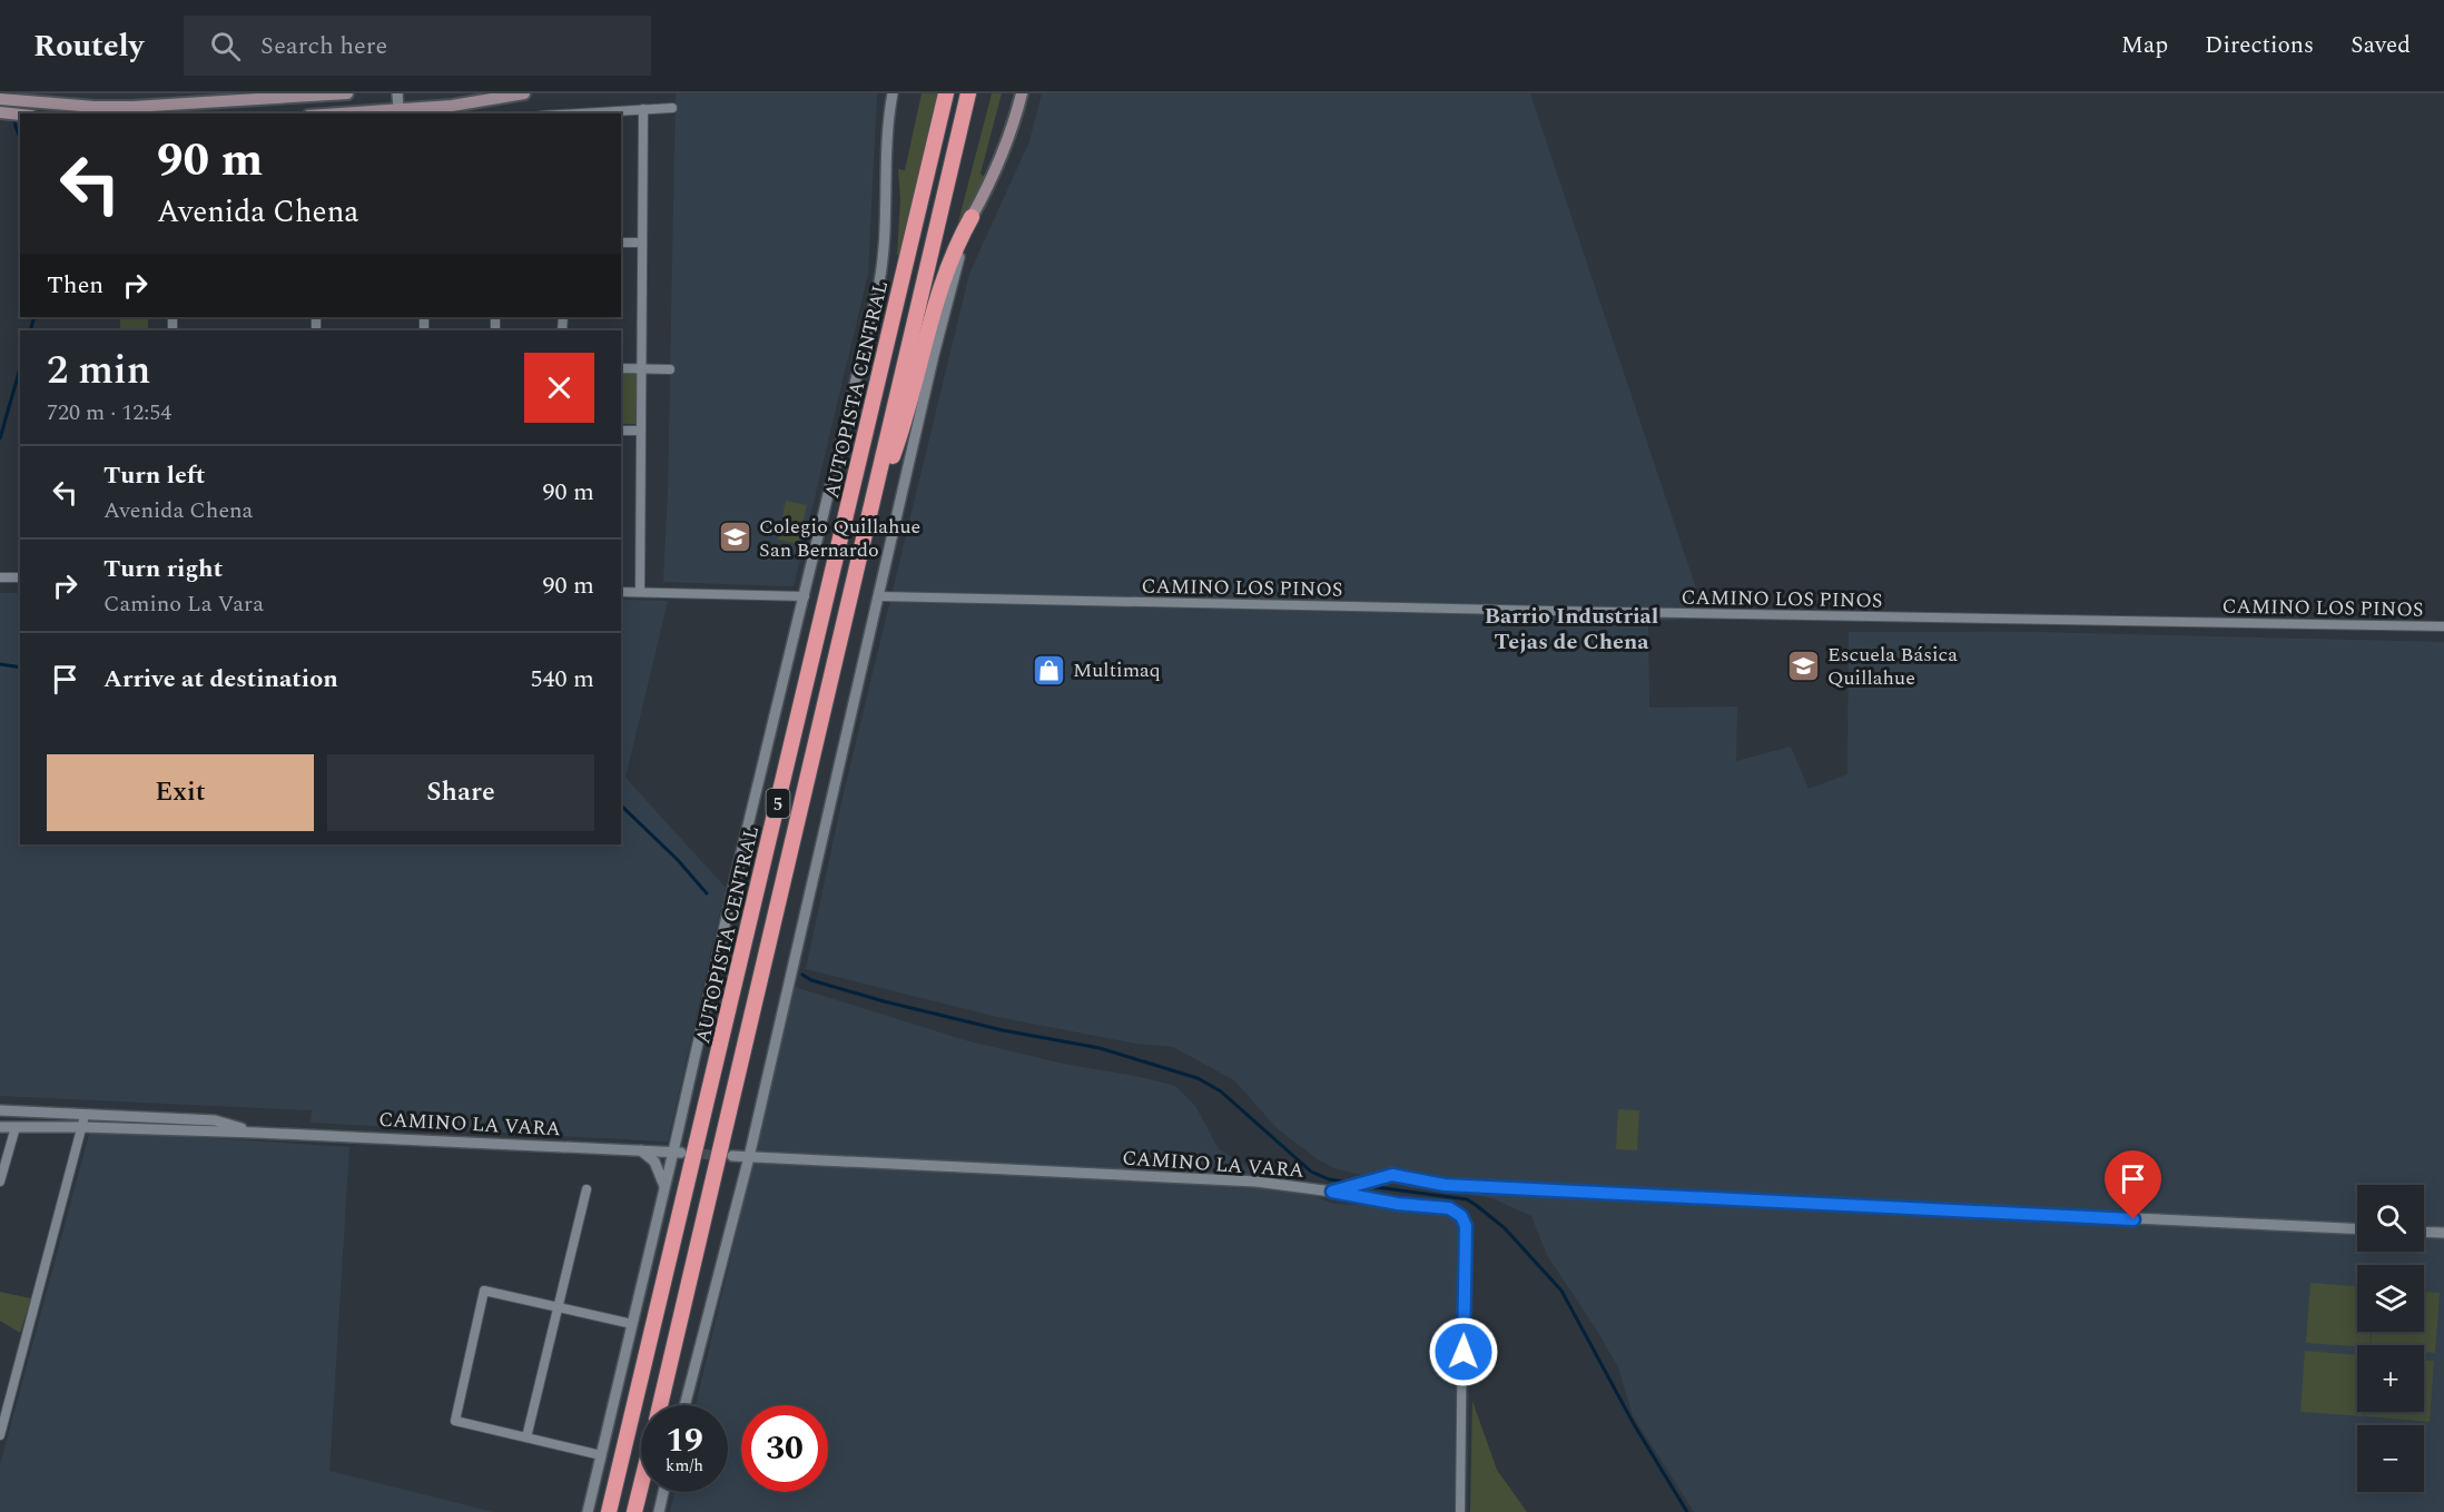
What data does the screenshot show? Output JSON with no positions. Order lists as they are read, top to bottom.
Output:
{
  "streets": {
    "highway": ["AUTOPISTA CENTRAL", "5"],
    "street": ["CAMINO LOS PINOS", "CAMINO LA VARA"]
  },
  "districts": ["Barrio Industrial Tejas de Chena"],
  "places": {
    "school or university": ["Colegio Quillahue San Bernardo", "Escuela Básica Quillahue"],
    "shop": ["Multimaq"]
  },
  "page": {
    "header": "Routely",
    "search": "Search here",
    "nav": ["Map", "Directions", "Saved"],
    "turn": ["90 m", "Avenida Chena"],
    "then": "Then",
    "heading": ["2 min", "720 m · 12:54"],
    "list": [
      {
        "name": "Turn left",
        "note": "Avenida Chena",
        "value": "90 m"
      },
      {
        "name": "Turn right",
        "note": "Camino La Vara",
        "value": "90 m"
      },
      {
        "name": "Arrive at destination",
        "value": "540 m"
      }
    ],
    "buttons": ["Exit", "Share"],
    "map_buttons": ["+", "−"],
    "speed": "19 km/h",
    "limit": "30"
  }
}
